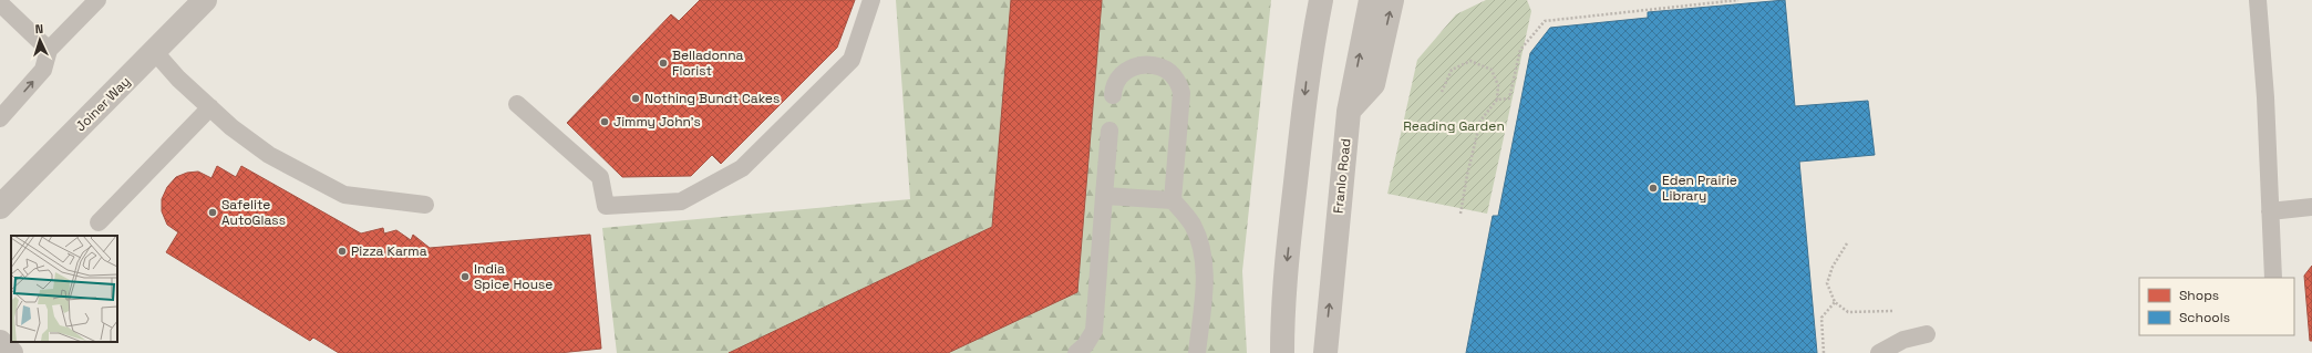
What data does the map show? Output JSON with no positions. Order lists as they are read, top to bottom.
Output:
{
  "streets": {
    "street": ["Joiner Way", "Franlo Road"]
  },
  "parks": ["Reading Garden"],
  "places": [
    "Belladonna Florist",
    "Nothing Bundt Cakes",
    "Jimmy John's",
    "Eden Prairie Library",
    "Safelite AutoGlass",
    "Pizza Karma",
    "India Spice House"
  ],
  "legend": ["Shops", "Schools"],
  "north": "top"
}
